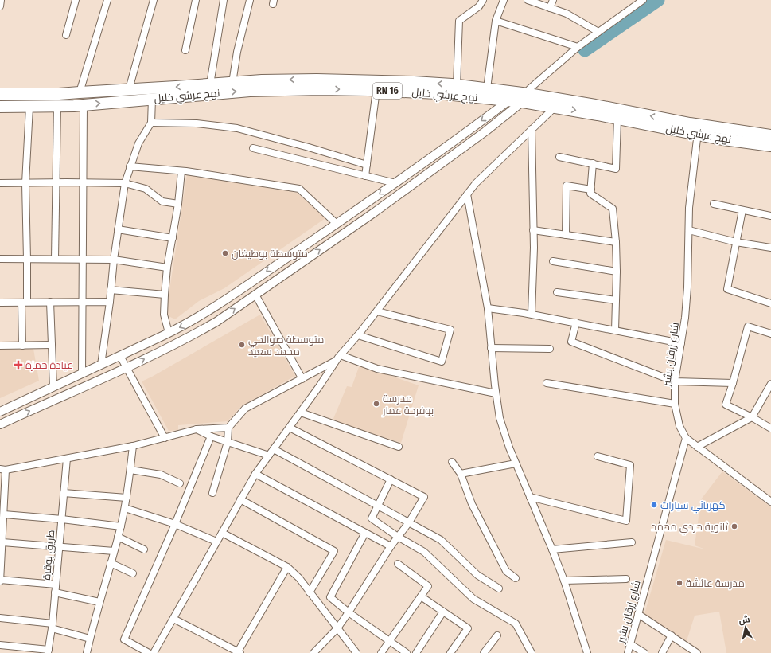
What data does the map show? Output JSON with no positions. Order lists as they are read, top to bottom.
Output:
{
  "streets": {
    "highway": ["RN 16", "نهج عرشي خليل"],
    "street": ["شارع زرقان بشير", "طريق بوقرة"]
  },
  "crossings": [
    ["نهج عرشي خليل", "شارع زرقان بشير"]
  ],
  "places": {
    "other": [
      "متوسطة بوطيغان",
      "متوسطة صوالحي محمد سعيد",
      "مدرسة بوفرحة عمار",
      "كهربائي سيارات",
      "ثانوية حردي محمد",
      "مدرسة عائشة"
    ],
    "health": ["عيادة حمزة"]
  },
  "north": "top"
}
